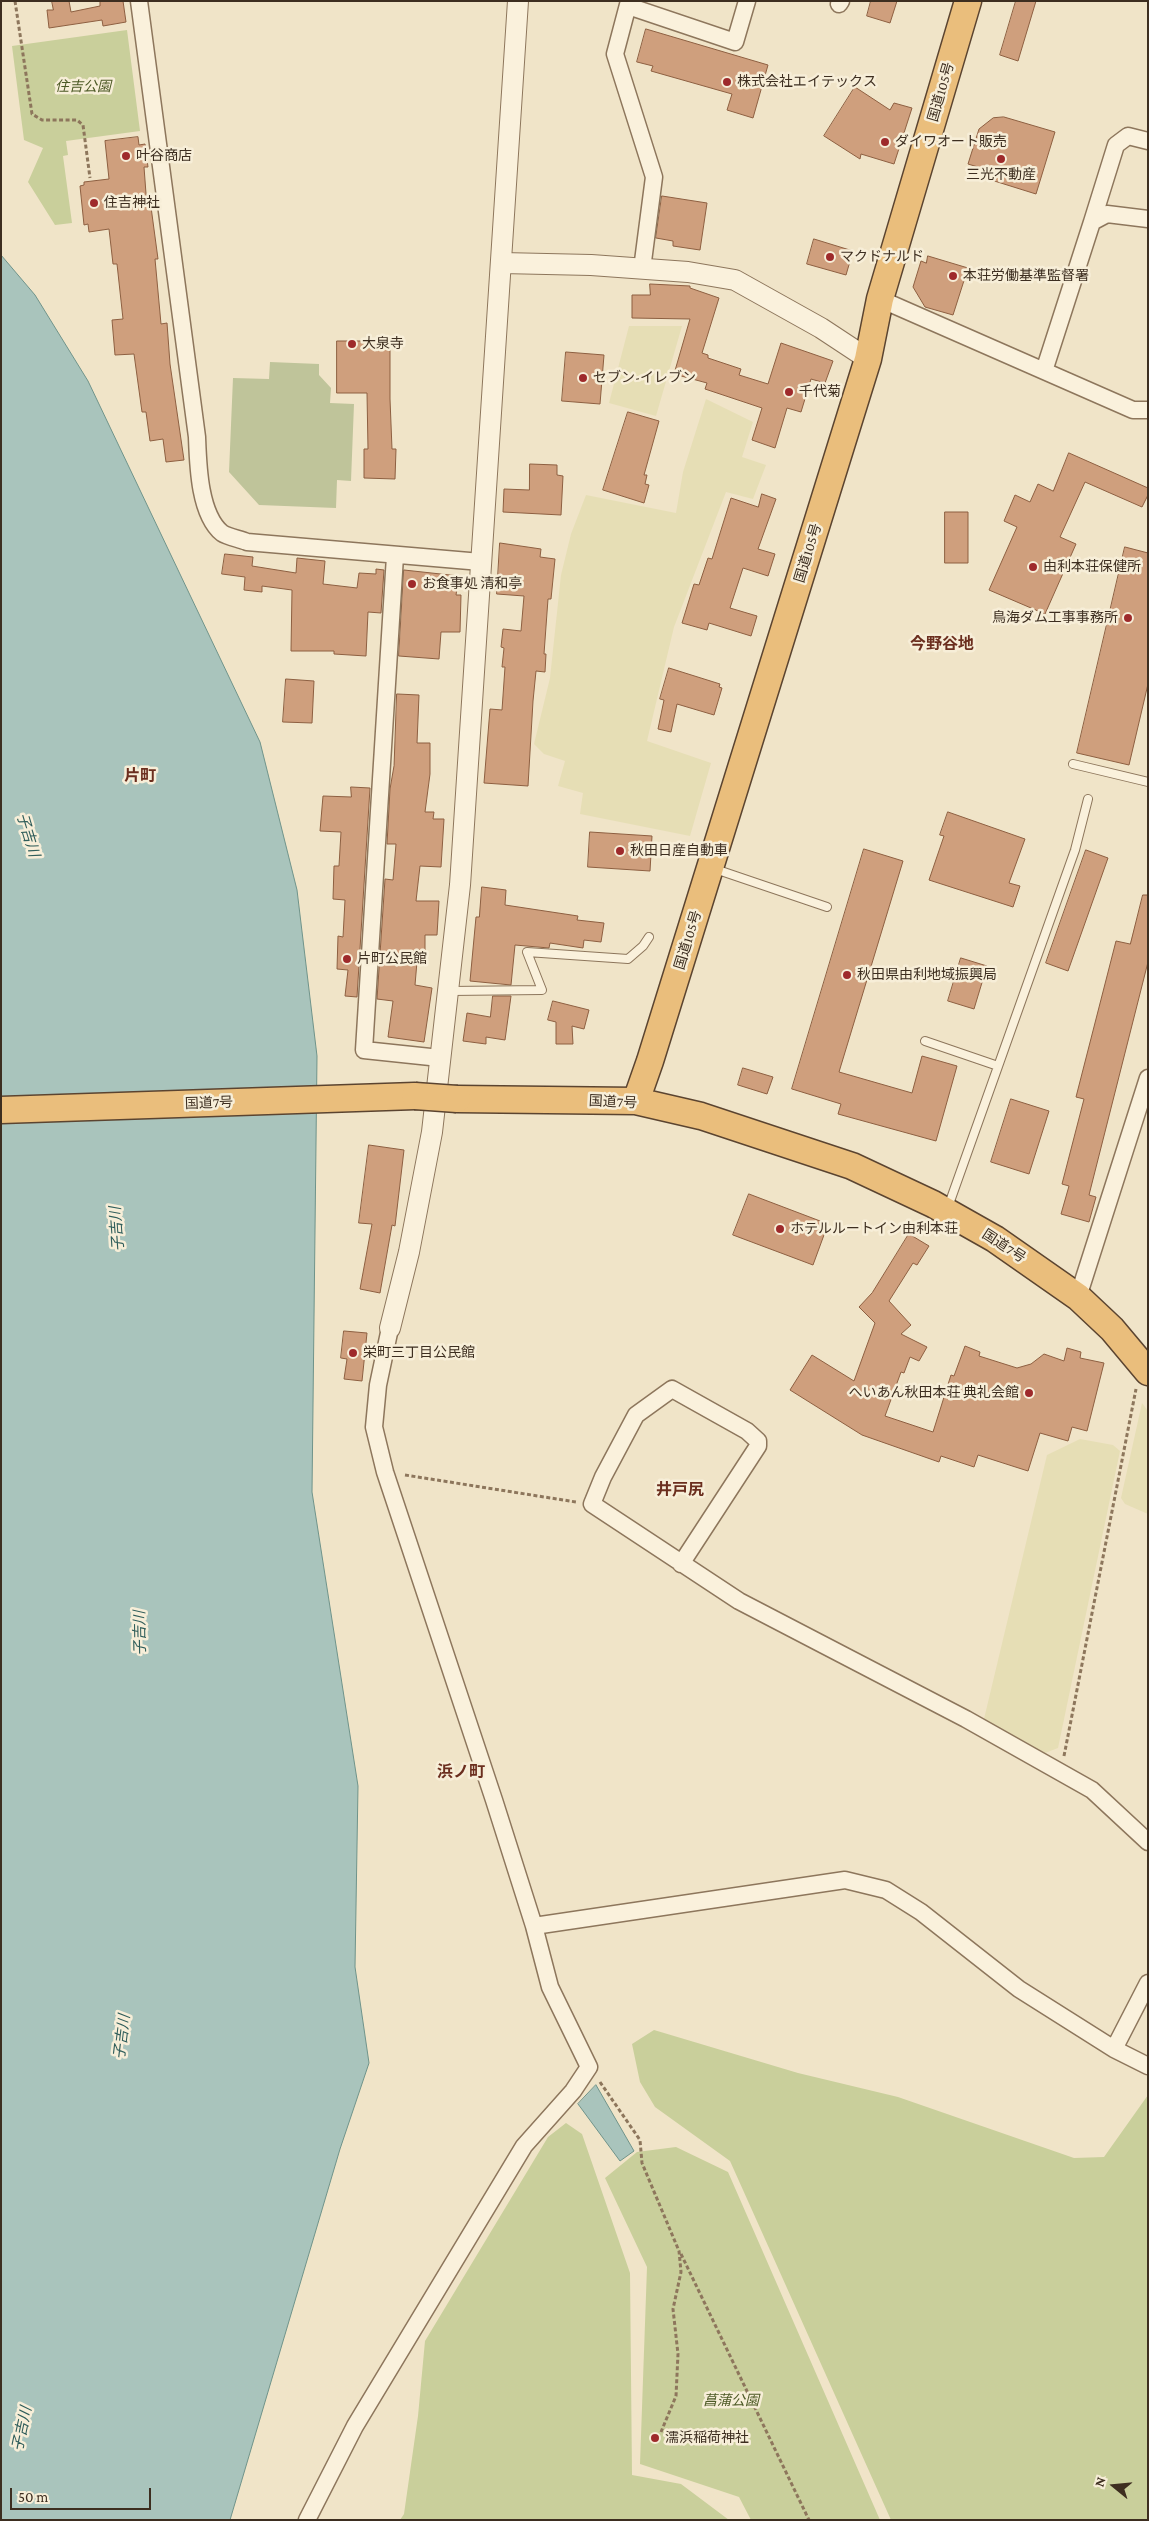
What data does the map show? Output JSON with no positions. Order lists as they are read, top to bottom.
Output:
{
  "streets": {
    "highway": ["国道105号", "国道7号"]
  },
  "crossings": [
    ["国道105号", "国道7号"]
  ],
  "districts": [
    "今野谷地",
    "片町",
    "井戸尻",
    "浜ノ町"
  ],
  "water": ["子吉川"],
  "parks": ["住吉公園", "菖蒲公園"],
  "places": [
    "株式会社エイテックス",
    "ダイワオート販売",
    "叶谷商店",
    "三光不動産",
    "住吉神社",
    "マクドナルド",
    "本荘労働基準監督署",
    "大泉寺",
    "セブン-イレブン",
    "千代菊",
    "由利本荘保健所",
    "お食事処 清和亭",
    "鳥海ダム工事事務所",
    "秋田日産自動車",
    "片町公民館",
    "秋田県由利地域振興局",
    "ホテルルートイン由利本荘",
    "栄町三丁目公民館",
    "へいあん秋田本荘 典礼会館",
    "濡浜稲荷神社"
  ],
  "scale_bar": "50 m",
  "north": "left"
}
